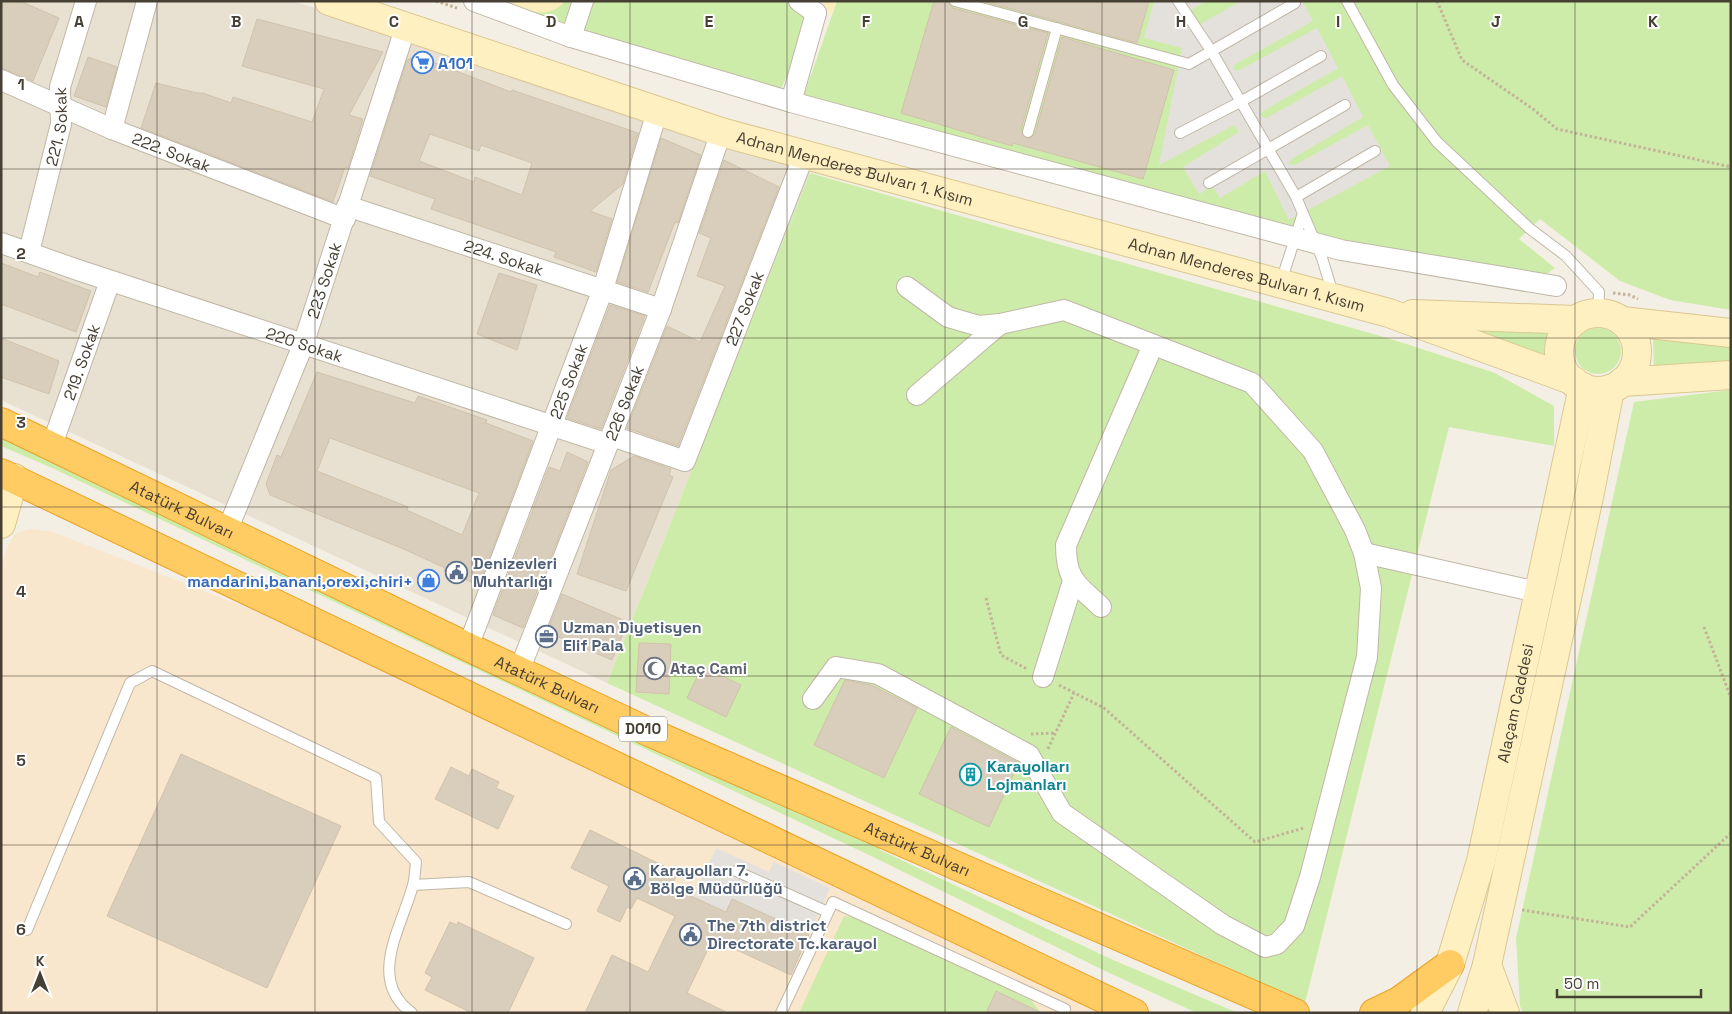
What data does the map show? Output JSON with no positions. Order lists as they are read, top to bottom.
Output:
{
  "streets": {
    "highway": ["Atatürk Bulvarı", "D010"],
    "main road": ["Adnan Menderes Bulvarı 1. Kısım", "Alaçam Caddesi"],
    "street": [
      "221. Sokak",
      "222. Sokak",
      "224. Sokak",
      "223 Sokak",
      "227 Sokak",
      "220 Sokak",
      "219. Sokak",
      "225 Sokak",
      "226 Sokak"
    ]
  },
  "crossings": [
    ["221. Sokak", "222. Sokak"],
    ["221. Sokak", "220 Sokak"],
    ["222. Sokak", "224. Sokak"],
    ["222. Sokak", "223 Sokak"],
    ["Adnan Menderes Bulvarı 1. Kısım", "223 Sokak"],
    ["Adnan Menderes Bulvarı 1. Kısım", "227 Sokak"],
    ["Adnan Menderes Bulvarı 1. Kısım", "225 Sokak"],
    ["Adnan Menderes Bulvarı 1. Kısım", "226 Sokak"],
    ["Adnan Menderes Bulvarı 1. Kısım", "Alaçam Caddesi"],
    ["224. Sokak", "223 Sokak"],
    ["224. Sokak", "225 Sokak"],
    ["224. Sokak", "226 Sokak"],
    ["223 Sokak", "220 Sokak"],
    ["223 Sokak", "Atatürk Bulvarı"],
    ["227 Sokak", "220 Sokak"],
    ["220 Sokak", "219. Sokak"],
    ["220 Sokak", "225 Sokak"],
    ["220 Sokak", "226 Sokak"],
    ["219. Sokak", "Atatürk Bulvarı"],
    ["225 Sokak", "Atatürk Bulvarı"],
    ["226 Sokak", "Atatürk Bulvarı"]
  ],
  "places": {
    "supermarket": ["A101"],
    "public building": ["Denizevleri Muhtarlığı", "Karayolları 7. Bölge Müdürlüğü", "The 7th district Directorate Tc.karayol"],
    "shop": ["mandarini,banani,orexi,chiri+"],
    "office": ["Uzman Diyetisyen Elif Pala"],
    "mosque": ["Ataç Cami"],
    "building": ["Karayolları Lojmanları"]
  },
  "scale_bar": "50 m",
  "north": "top",
  "grid": {
    "columns": [
      "A",
      "B",
      "C",
      "D",
      "E",
      "F",
      "G",
      "H",
      "I",
      "J",
      "K"
    ],
    "rows": [
      "1",
      "2",
      "3",
      "4",
      "5",
      "6"
    ]
  }
}
